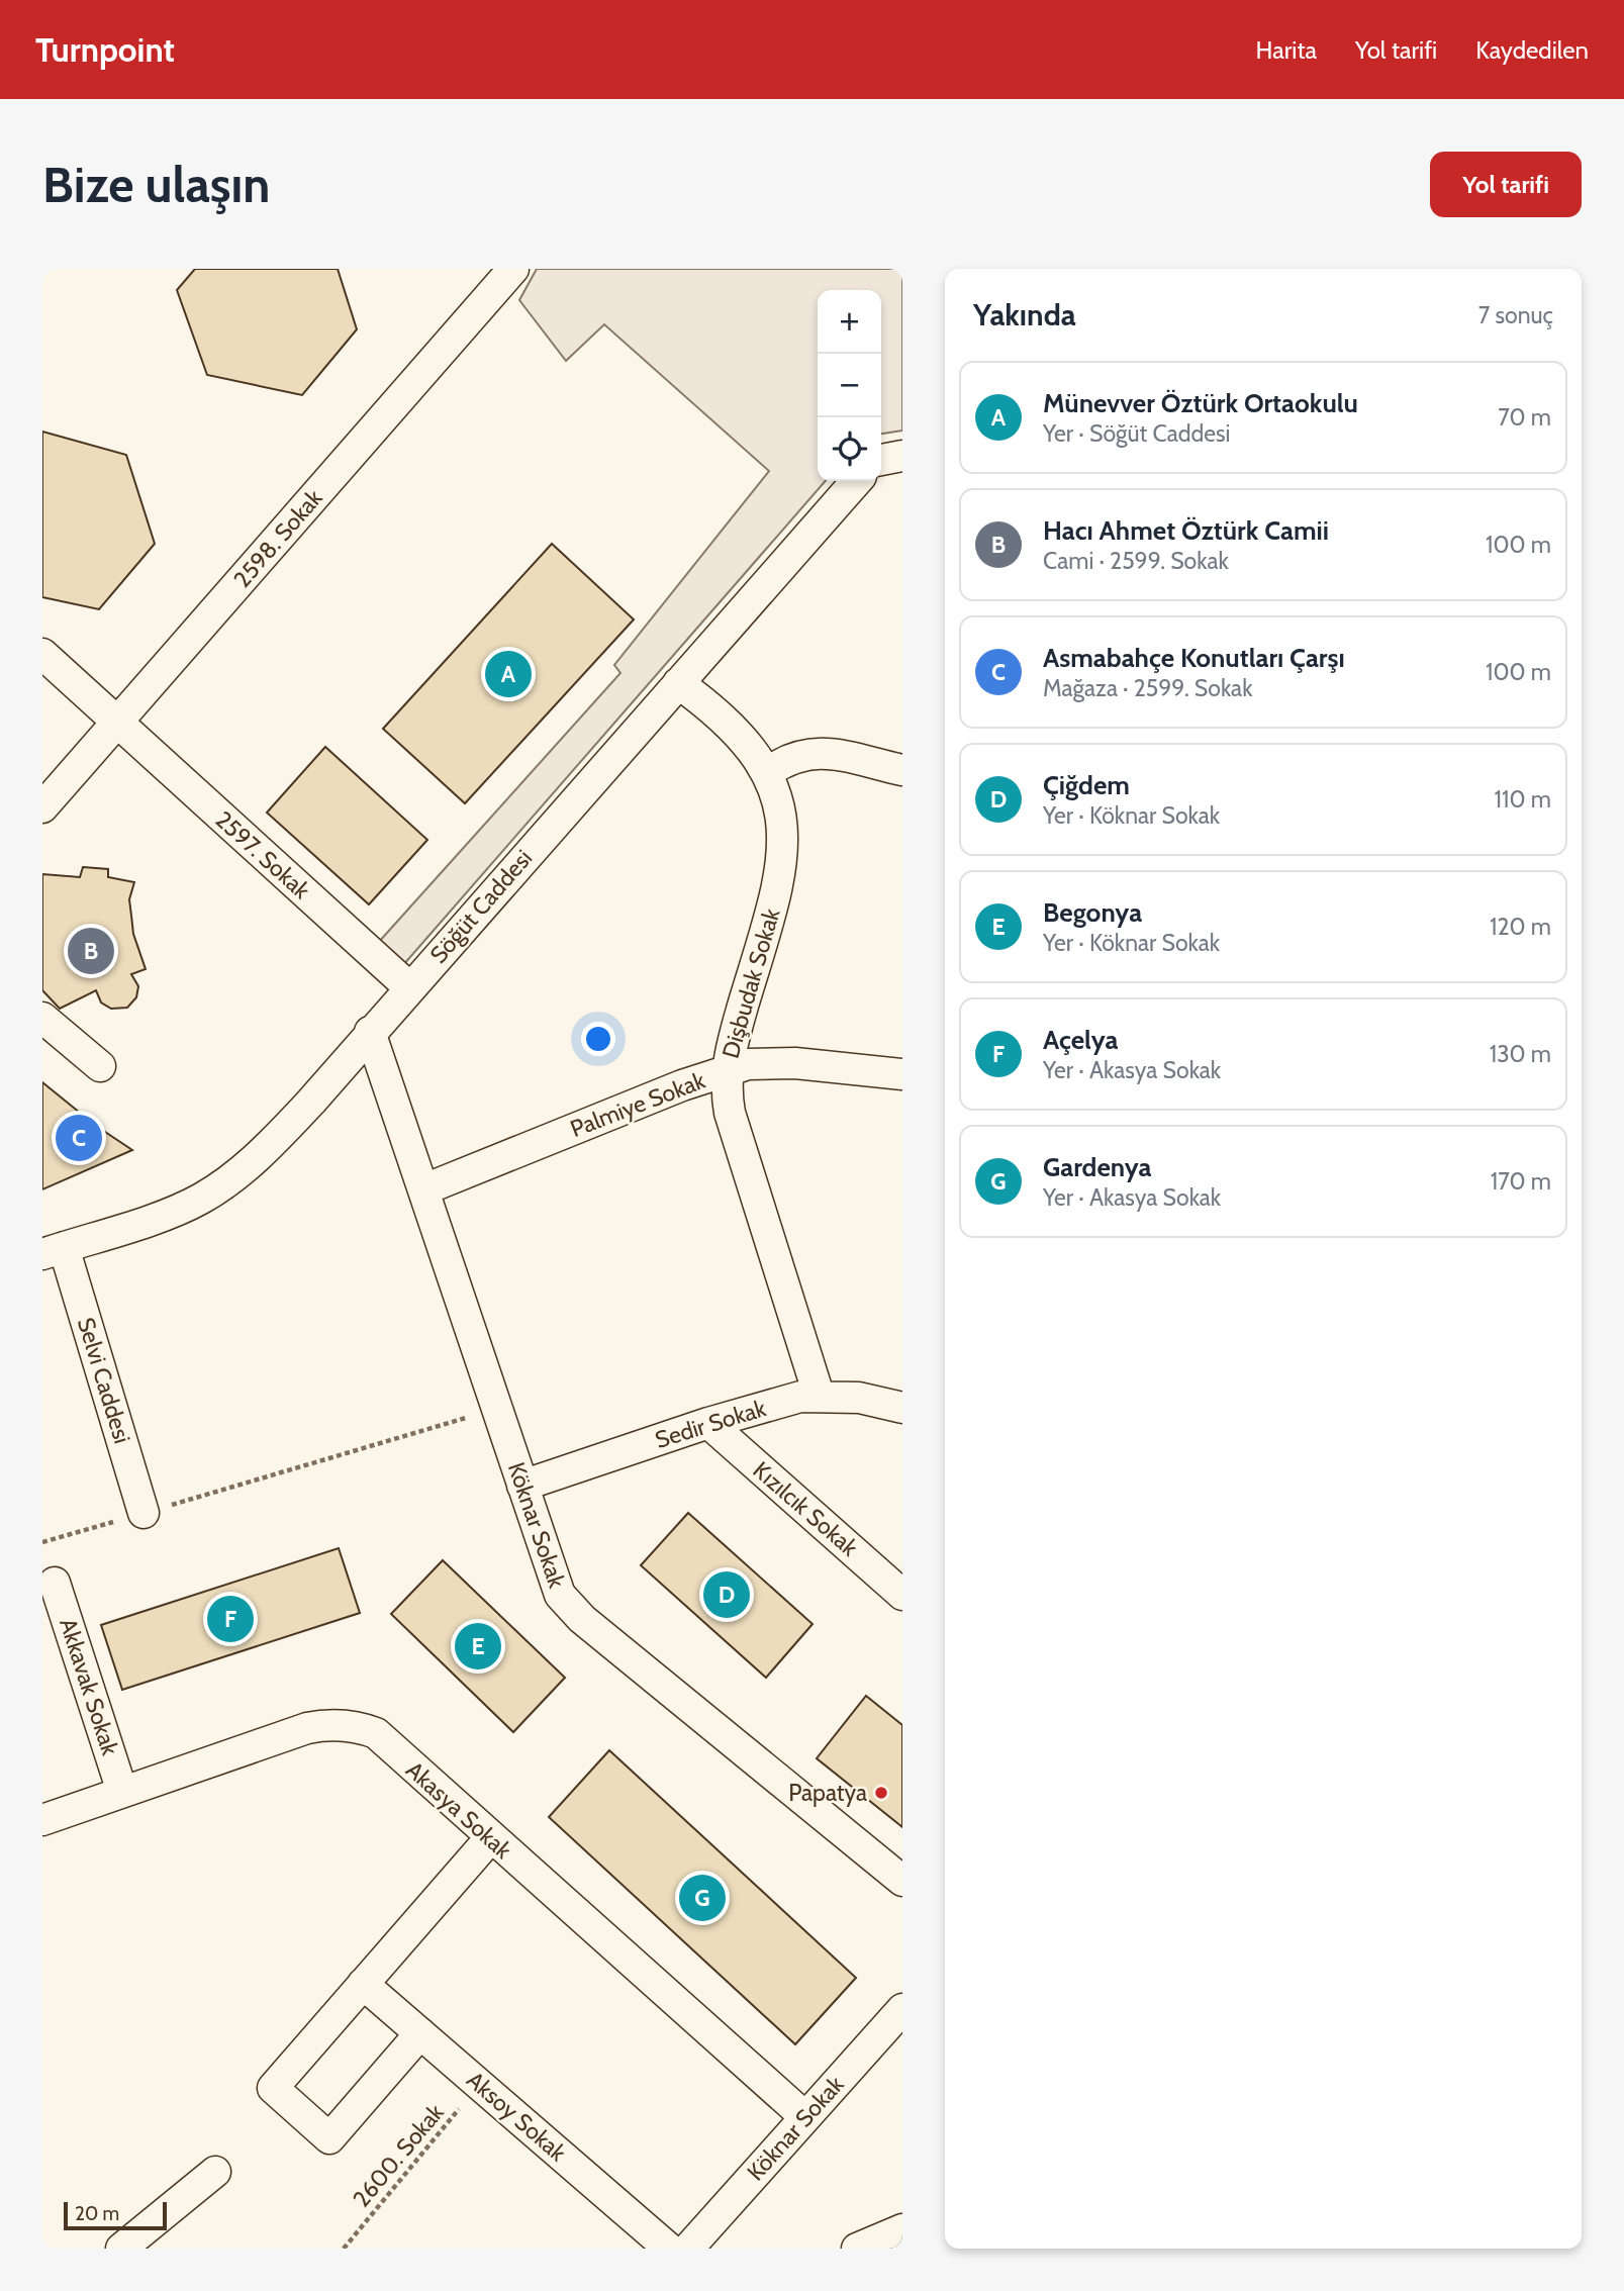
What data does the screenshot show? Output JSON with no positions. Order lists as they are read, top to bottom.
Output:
{
  "streets": {
    "street": [
      "2598. Sokak",
      "2597. Sokak",
      "Söğüt Caddesi",
      "Dişbudak Sokak",
      "Palmiye Sokak",
      "Selvi Caddesi",
      "Sedir Sokak",
      "Kızılcık Sokak",
      "Köknar Sokak",
      "Akkavak Sokak",
      "Akasya Sokak",
      "Aksoy Sokak"
    ],
    "path": ["2600. Sokak"]
  },
  "crossings": [
    ["2598. Sokak", "2597. Sokak"],
    ["2597. Sokak", "Söğüt Caddesi"],
    ["Söğüt Caddesi", "Dişbudak Sokak"],
    ["Söğüt Caddesi", "Selvi Caddesi"],
    ["Söğüt Caddesi", "Köknar Sokak"],
    ["Dişbudak Sokak", "Palmiye Sokak"],
    ["Dişbudak Sokak", "Sedir Sokak"],
    ["Palmiye Sokak", "Köknar Sokak"],
    ["Sedir Sokak", "Kızılcık Sokak"],
    ["Sedir Sokak", "Köknar Sokak"],
    ["Köknar Sokak", "Akasya Sokak"],
    ["Akkavak Sokak", "Akasya Sokak"],
    ["Aksoy Sokak", "2600. Sokak"]
  ],
  "places": ["Papatya"],
  "scale_bar": "20 m",
  "page": {
    "header": "Turnpoint",
    "nav": ["Harita", "Yol tarifi", "Kaydedilen"],
    "buttons": "Yol tarifi",
    "title": "Bize ulaşın",
    "heading": ["Yakında", "7 sonuç"],
    "map_buttons": ["+", "−"],
    "list": [
      {
        "mark": "A",
        "name": "Münevver Öztürk Ortaokulu",
        "note": "Yer · Söğüt Caddesi",
        "value": "70 m"
      },
      {
        "mark": "B",
        "name": "Hacı Ahmet Öztürk Camii",
        "note": "Cami · 2599. Sokak",
        "value": "100 m"
      },
      {
        "mark": "C",
        "name": "Asmabahçe Konutları Çarşı",
        "note": "Mağaza · 2599. Sokak",
        "value": "100 m"
      },
      {
        "mark": "D",
        "name": "Çiğdem",
        "note": "Yer · Köknar Sokak",
        "value": "110 m"
      },
      {
        "mark": "E",
        "name": "Begonya",
        "note": "Yer · Köknar Sokak",
        "value": "120 m"
      },
      {
        "mark": "F",
        "name": "Açelya",
        "note": "Yer · Akasya Sokak",
        "value": "130 m"
      },
      {
        "mark": "G",
        "name": "Gardenya",
        "note": "Yer · Akasya Sokak",
        "value": "170 m"
      }
    ],
    "pins": [
      "A",
      "B",
      "C",
      "D",
      "F",
      "E",
      "G"
    ],
    "scale": "20 m"
  }
}
